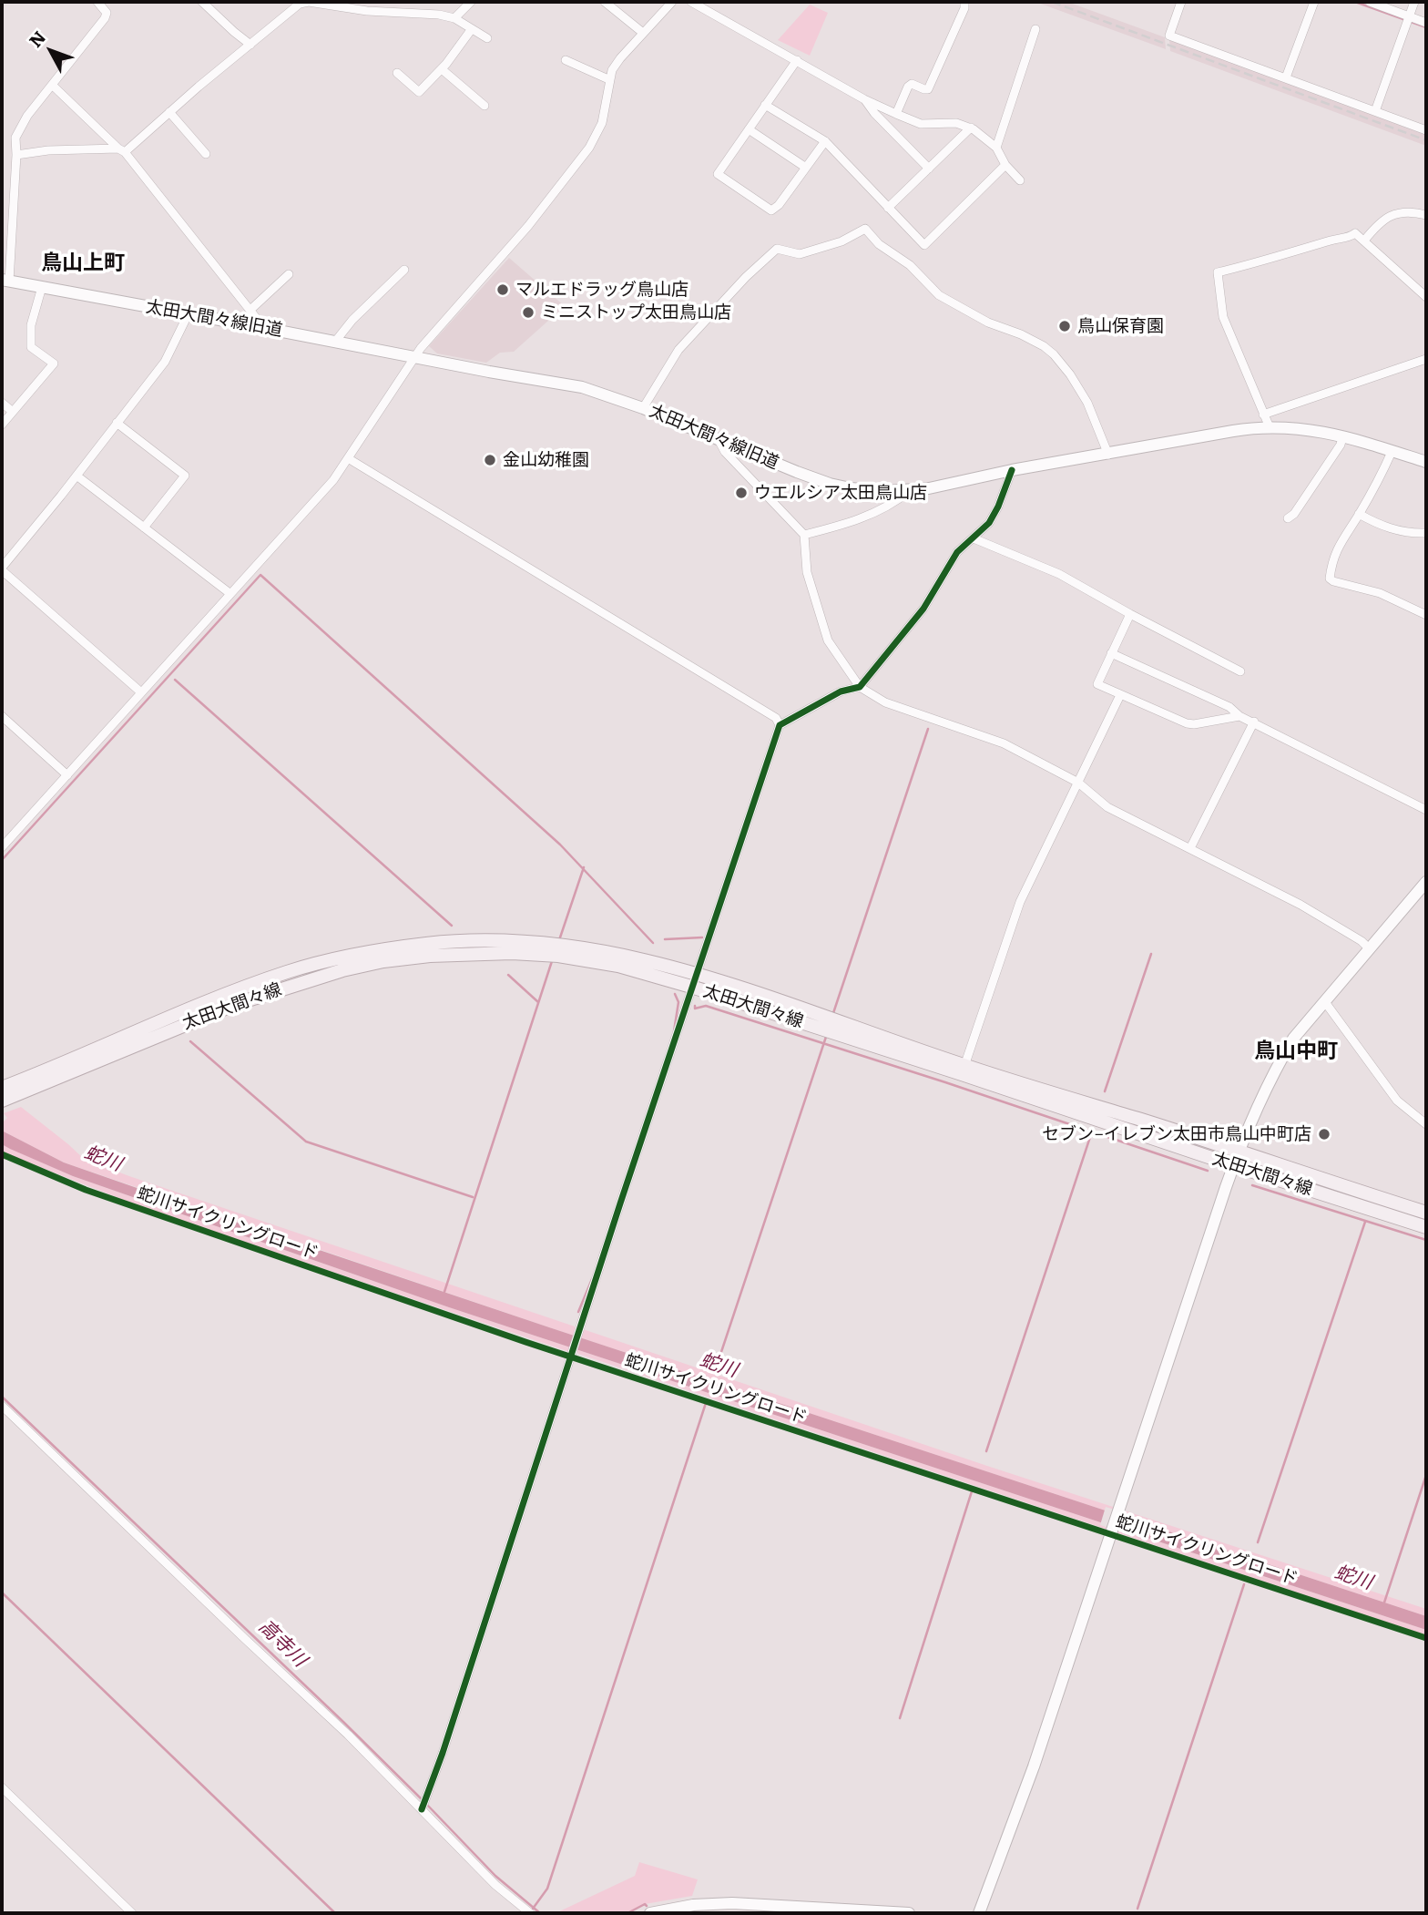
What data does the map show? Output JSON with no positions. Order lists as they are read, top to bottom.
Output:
{
  "streets": {
    "main road": ["太田大間々線"],
    "street": ["太田大間々線旧道"],
    "cycle path": ["蛇川サイクリングロード"]
  },
  "districts": ["鳥山上町", "鳥山中町"],
  "water": ["蛇川", "高寺川"],
  "places": [
    "マルエドラッグ鳥山店",
    "ミニストップ太田鳥山店",
    "鳥山保育園",
    "金山幼稚園",
    "ウエルシア太田鳥山店",
    "セブン−イレブン太田市鳥山中町店"
  ],
  "north": "top left"
}
